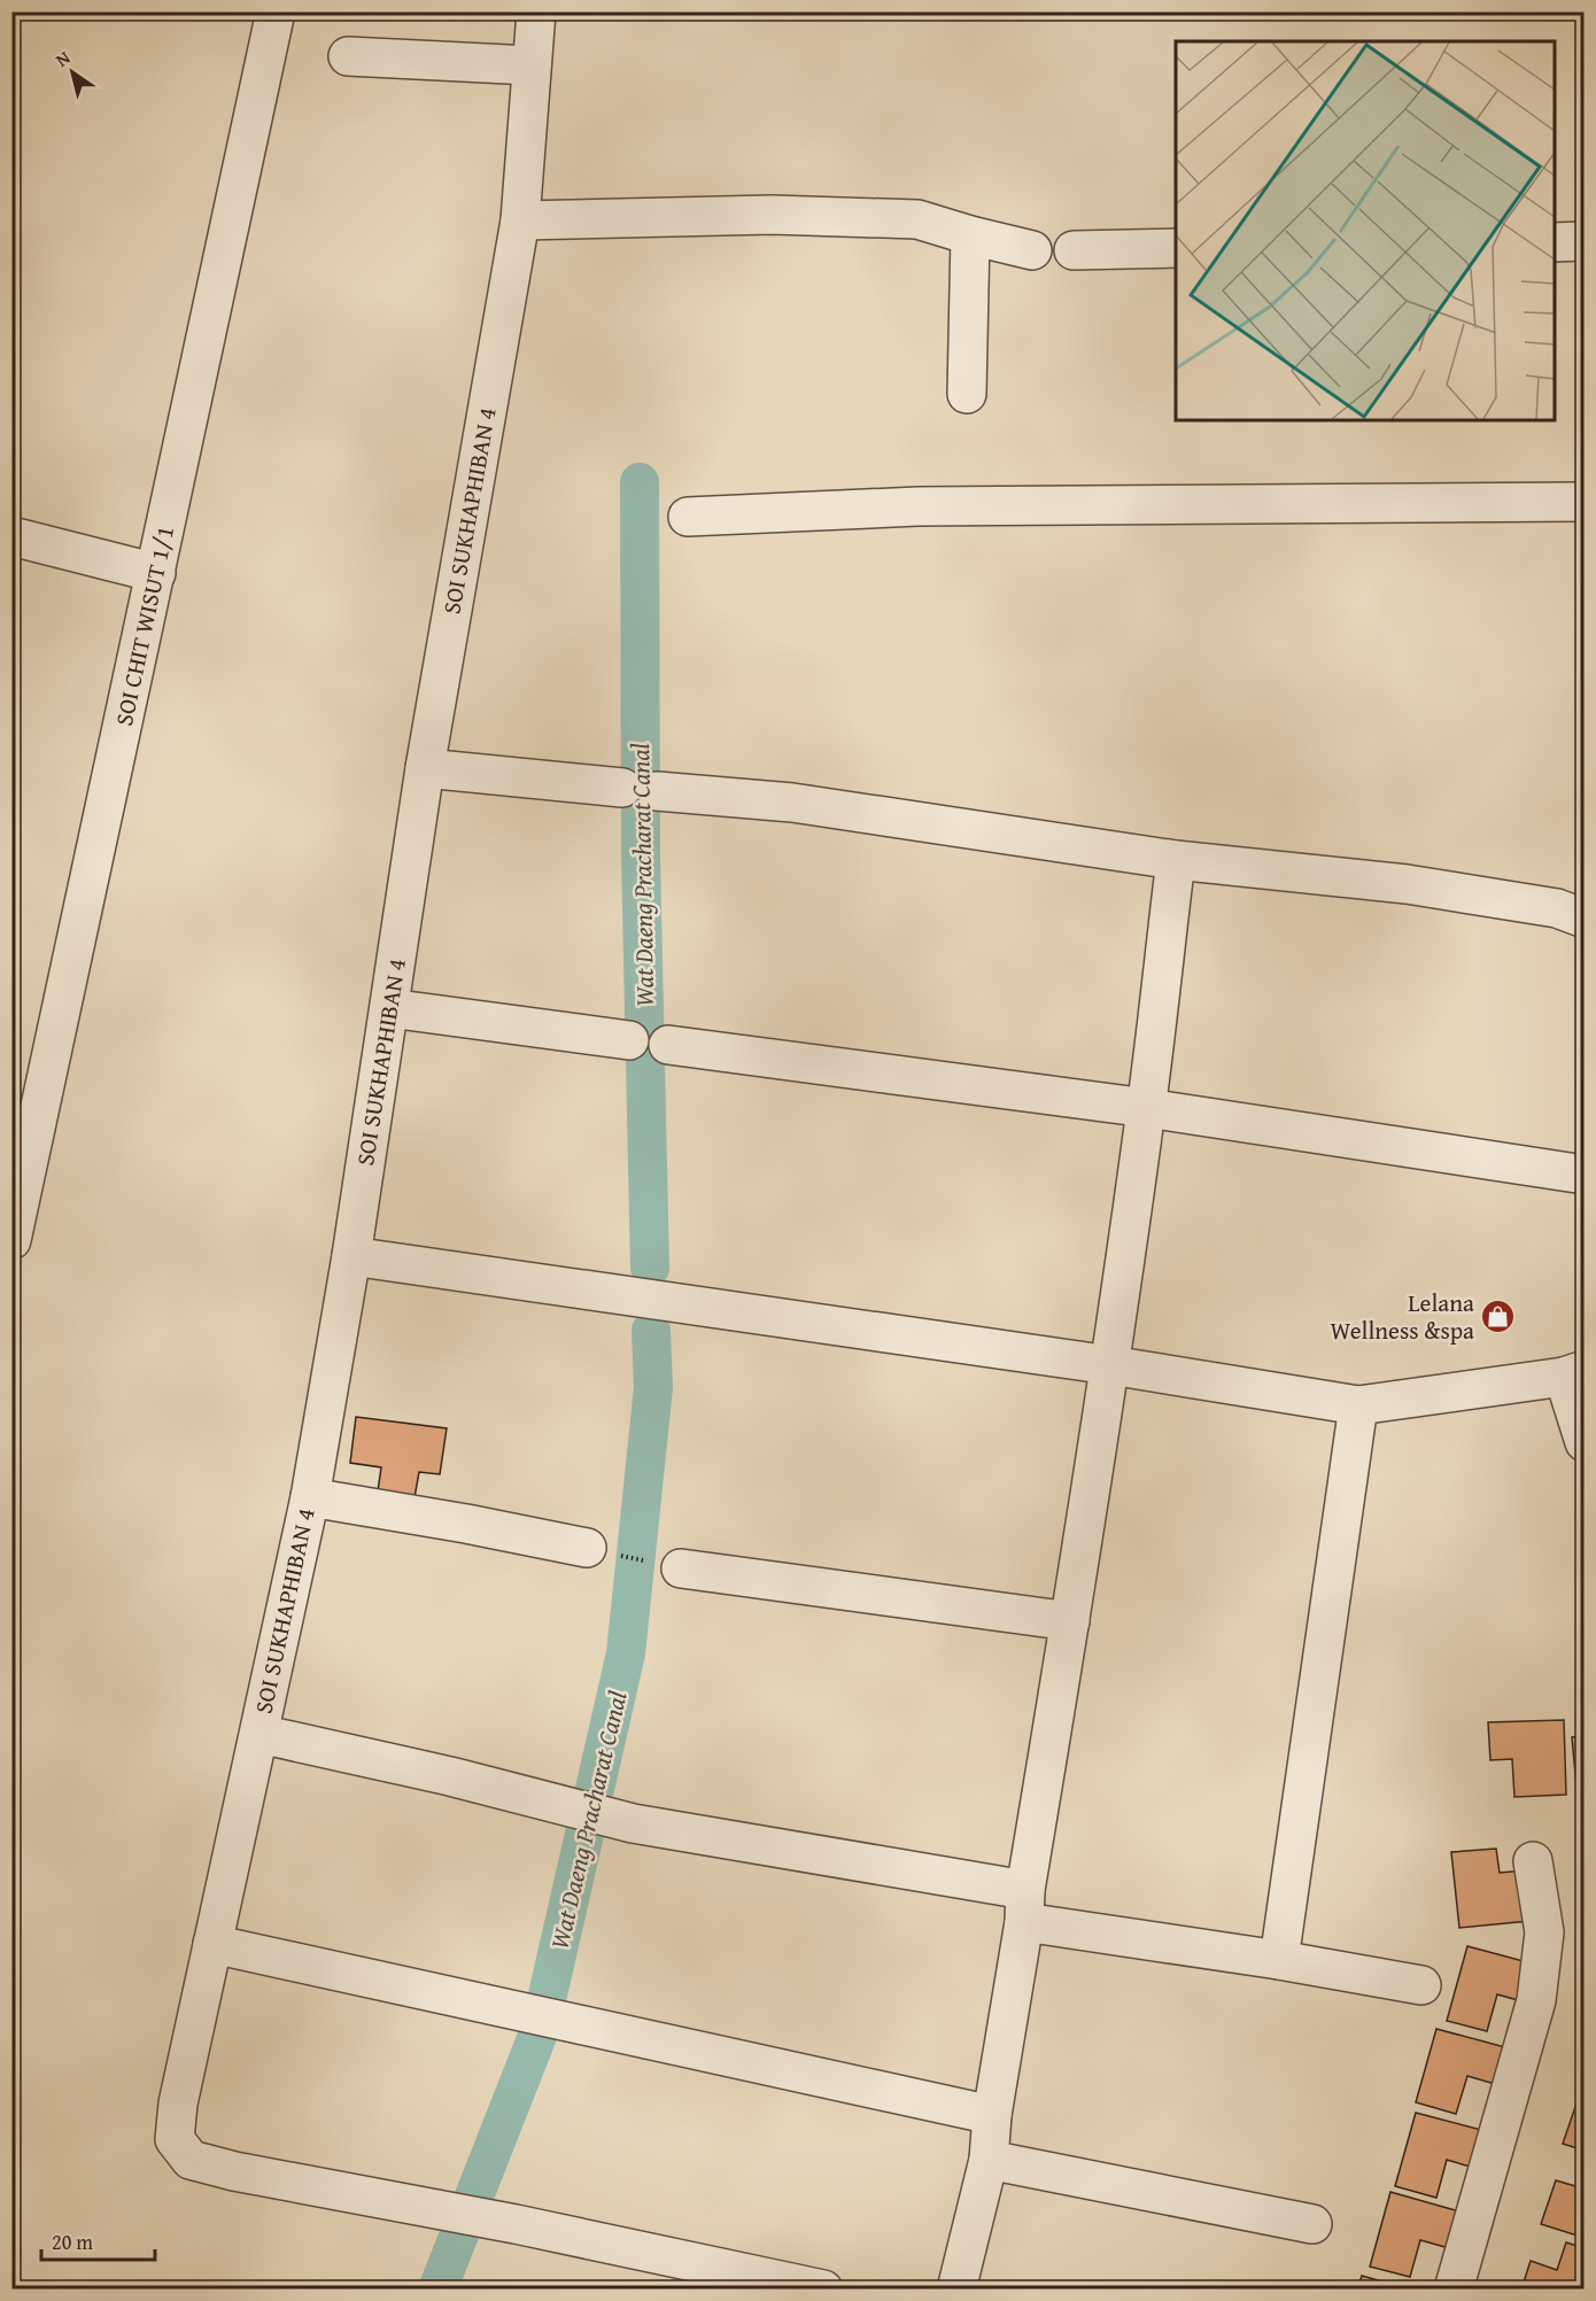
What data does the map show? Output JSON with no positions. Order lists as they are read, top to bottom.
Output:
{
  "streets": {
    "street": ["SOI SUKHAPHIBAN 4", "SOI CHIT WISUT 1/1"]
  },
  "water": ["Wat Daeng Pracharat Canal"],
  "places": {
    "shop": ["Lelana Wellness &spa"]
  },
  "scale_bar": "20 m",
  "north": "top left"
}
